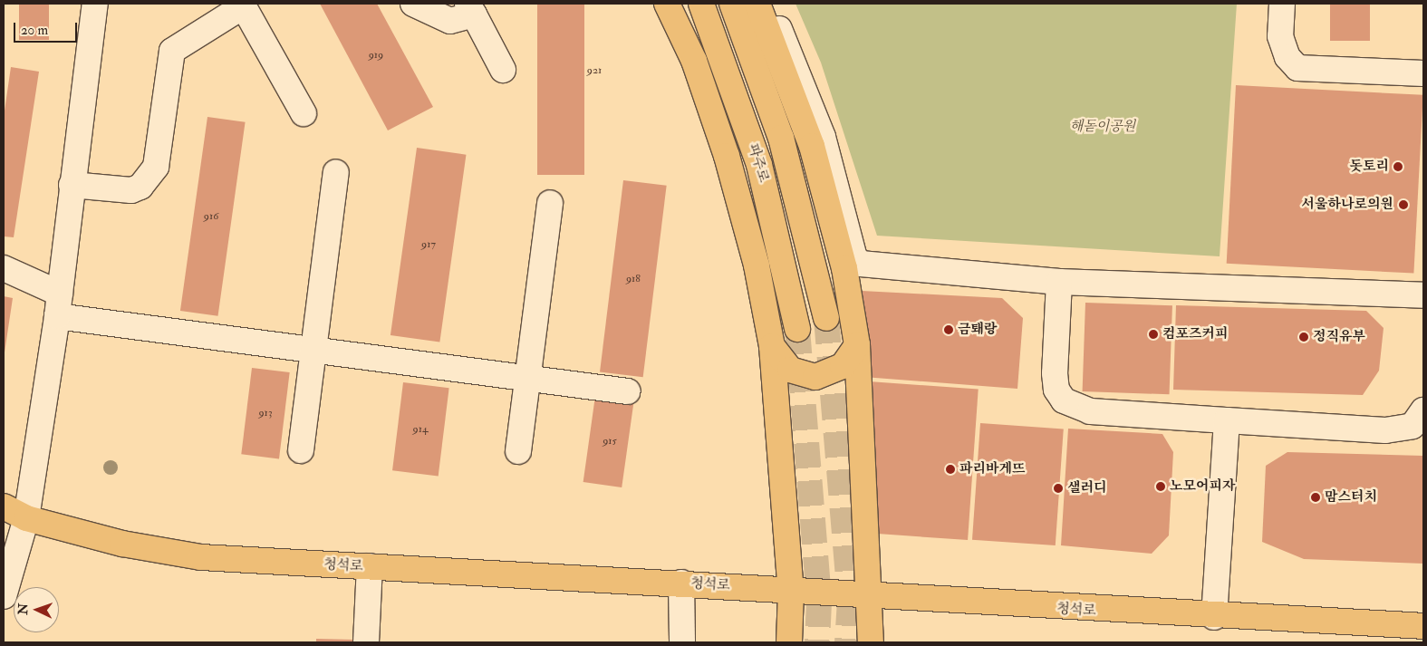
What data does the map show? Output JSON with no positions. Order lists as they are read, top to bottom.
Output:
{
  "streets": {
    "main road": ["파주로", "청석로"]
  },
  "parks": ["해돋이공원"],
  "places": [
    "돗토리",
    "서울하나로의원",
    "금퇘랑",
    "컴포즈커피",
    "정직유부",
    "파리바게뜨",
    "노모어피자",
    "샐러디",
    "맘스터치"
  ],
  "house_numbers": [
    "919",
    "921",
    "916",
    "917",
    "918",
    "913",
    "914",
    "915"
  ],
  "scale_bar": "20 m",
  "north": "left"
}
